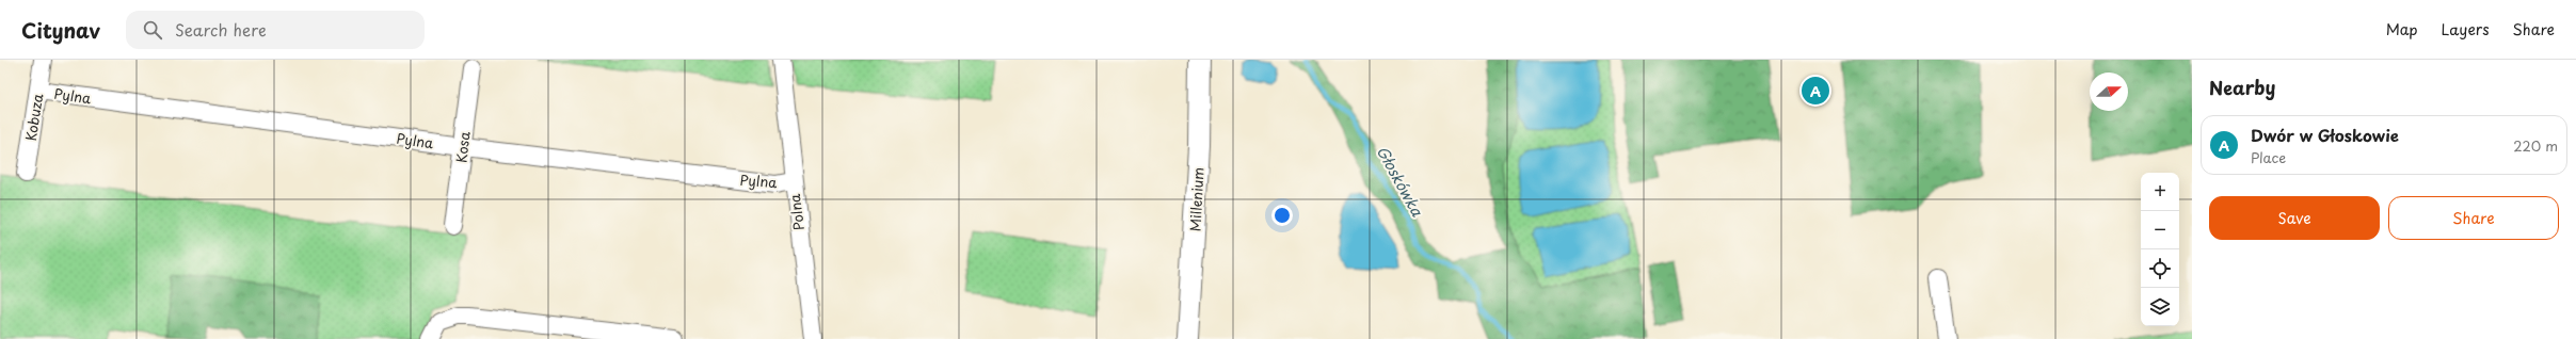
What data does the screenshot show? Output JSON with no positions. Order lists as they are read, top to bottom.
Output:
{
  "streets": {
    "street": [
      "Pylna",
      "Kobuza",
      "Kosa",
      "Millenium",
      "Polna"
    ]
  },
  "crossings": [
    ["Pylna", "Kobuza"],
    ["Pylna", "Kosa"],
    ["Pylna", "Polna"]
  ],
  "water": ["Głoskówka"],
  "north": "right",
  "page": {
    "header": "Citynav",
    "search": "Search here",
    "nav": ["Map", "Layers", "Share"],
    "heading": "Nearby",
    "pins": "A",
    "list": [
      {
        "mark": "A",
        "name": "Dwór w Głoskowie",
        "note": "Place",
        "value": "220 m"
      }
    ],
    "map_buttons": ["+", "−"],
    "buttons": ["Save", "Share"]
  }
}
